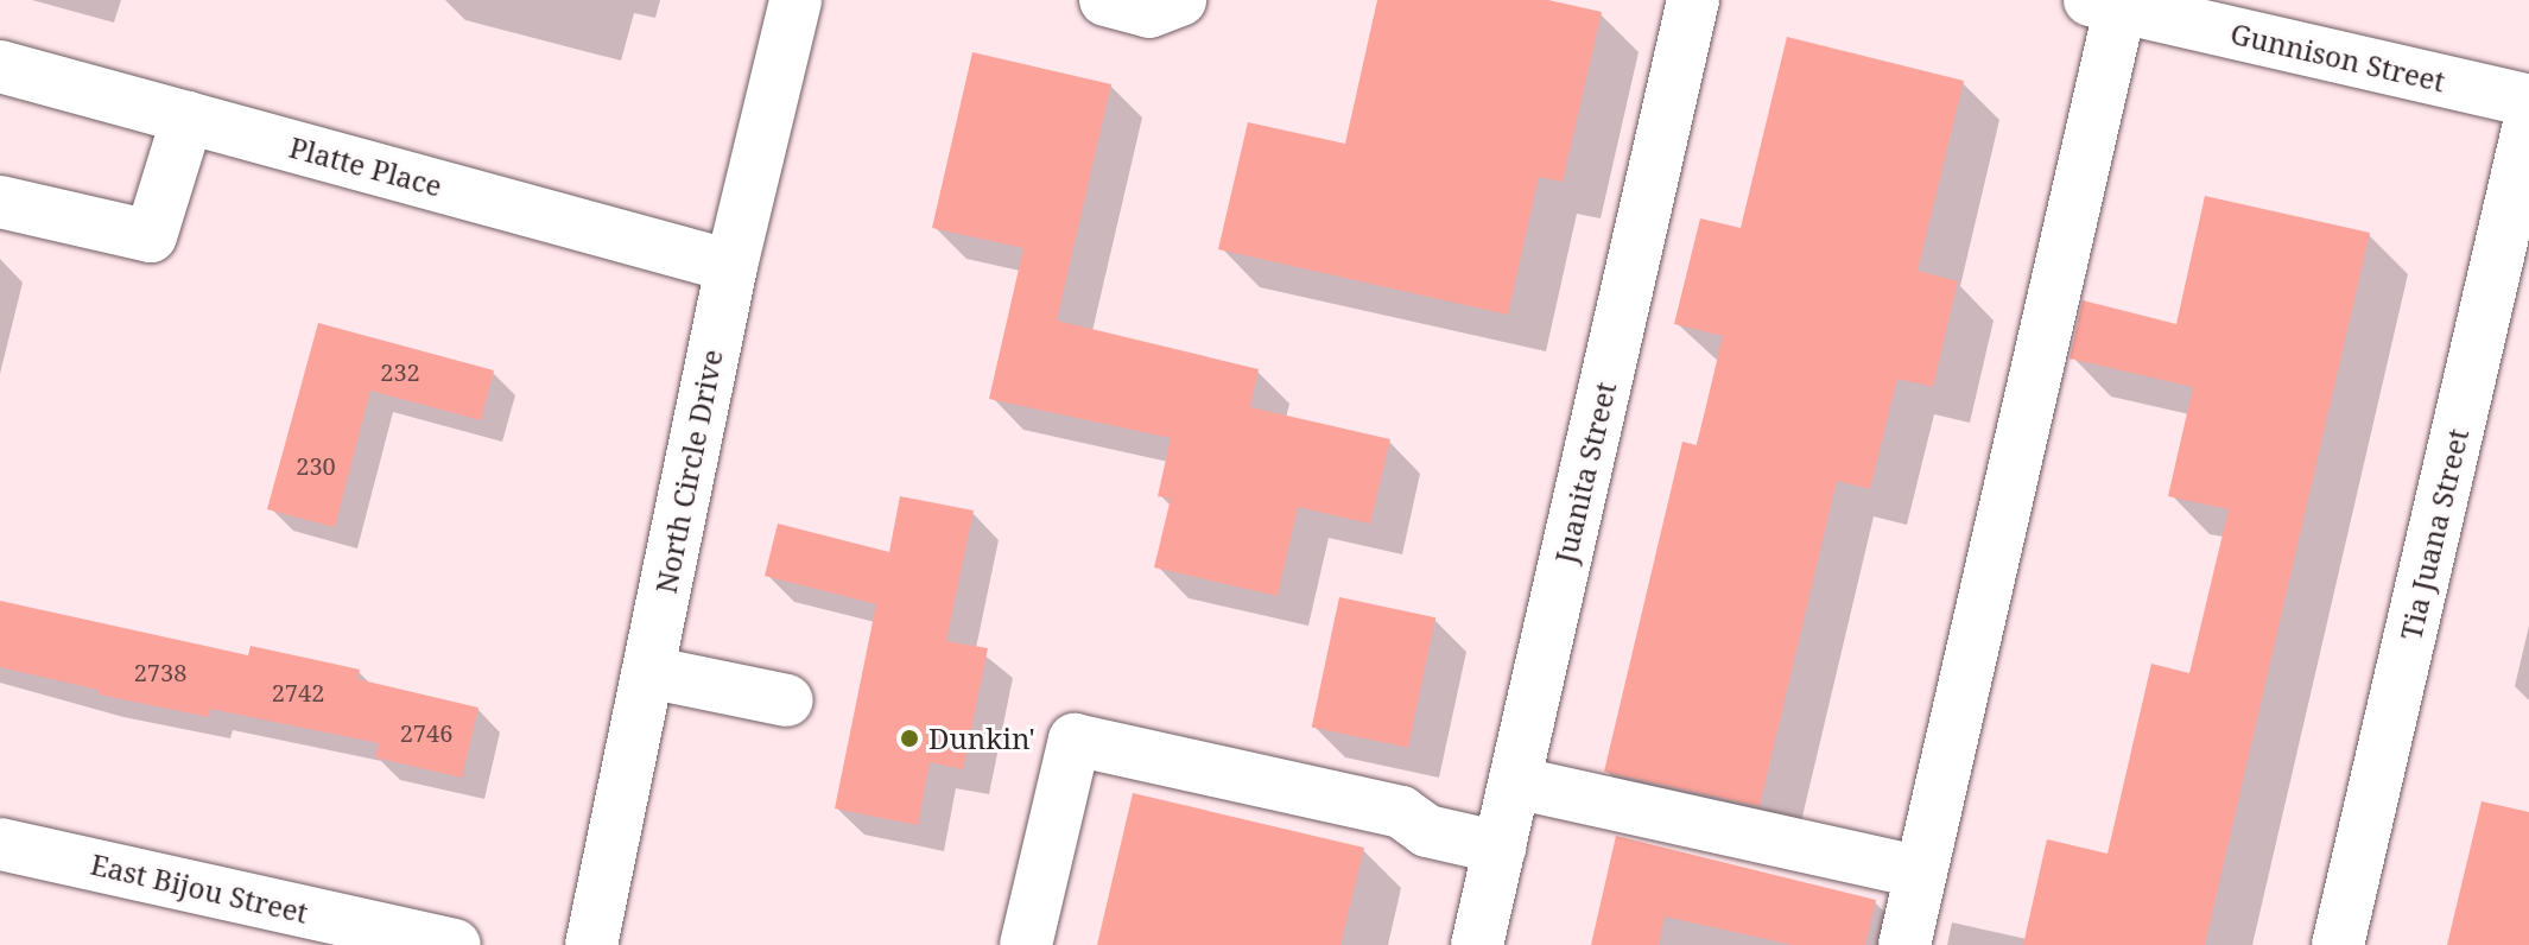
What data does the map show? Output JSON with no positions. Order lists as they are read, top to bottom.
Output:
{
  "streets": {
    "street": [
      "Gunnison Street",
      "Platte Place",
      "North Circle Drive",
      "Juanita Street",
      "Tia Juana Street",
      "East Bijou Street"
    ]
  },
  "crossings": [
    ["Platte Place", "North Circle Drive"]
  ],
  "places": ["Dunkin'"],
  "house_numbers": [
    "232",
    "230",
    "2738",
    "2742",
    "2746"
  ]
}
